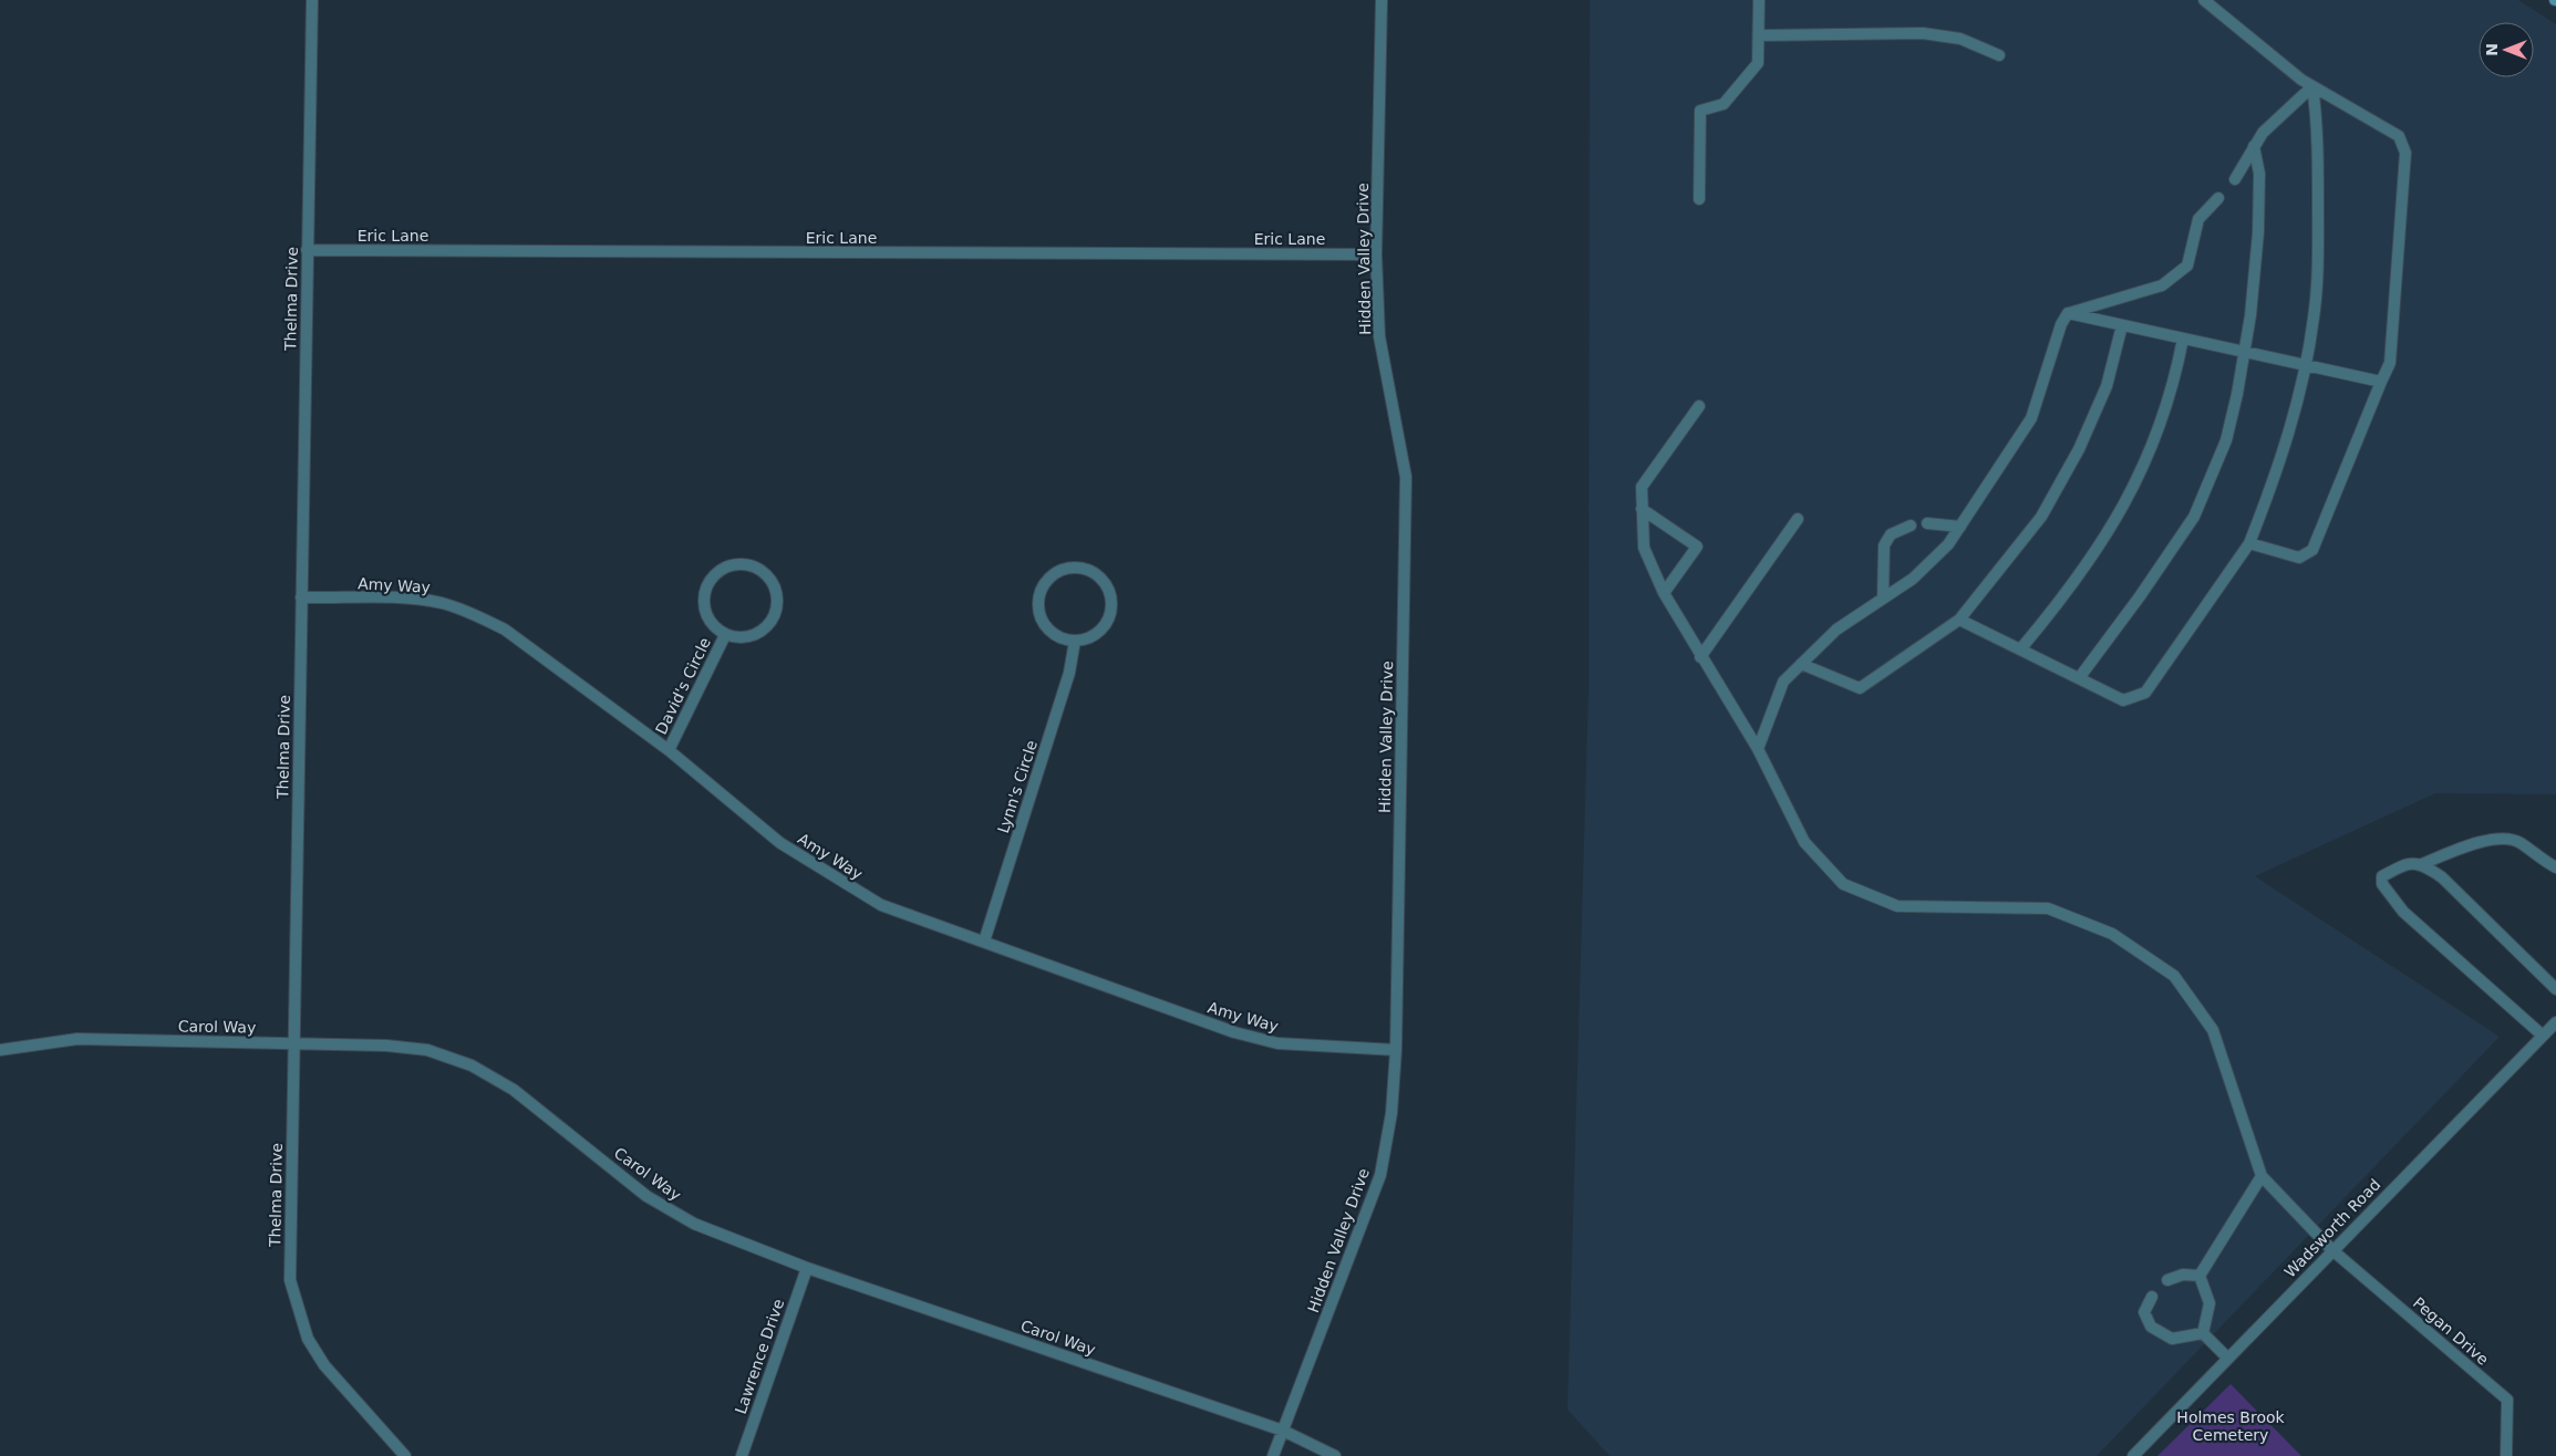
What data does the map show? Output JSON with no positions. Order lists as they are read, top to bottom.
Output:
{
  "streets": {
    "street": [
      "Eric Lane",
      "Hidden Valley Drive",
      "Thelma Drive",
      "Amy Way",
      "David's Circle",
      "Lynn's Circle",
      "Carol Way",
      "Wadsworth Road",
      "Pegan Drive",
      "Lawrence Drive"
    ]
  },
  "crossings": [
    ["Eric Lane", "Hidden Valley Drive"],
    ["Eric Lane", "Thelma Drive"],
    ["Hidden Valley Drive", "Amy Way"],
    ["Hidden Valley Drive", "Carol Way"],
    ["Thelma Drive", "Amy Way"],
    ["Thelma Drive", "Carol Way"],
    ["Amy Way", "David's Circle"],
    ["Amy Way", "Lynn's Circle"],
    ["Carol Way", "Lawrence Drive"],
    ["Wadsworth Road", "Pegan Drive"]
  ],
  "parks": ["Holmes Brook Cemetery"],
  "north": "left"
}
